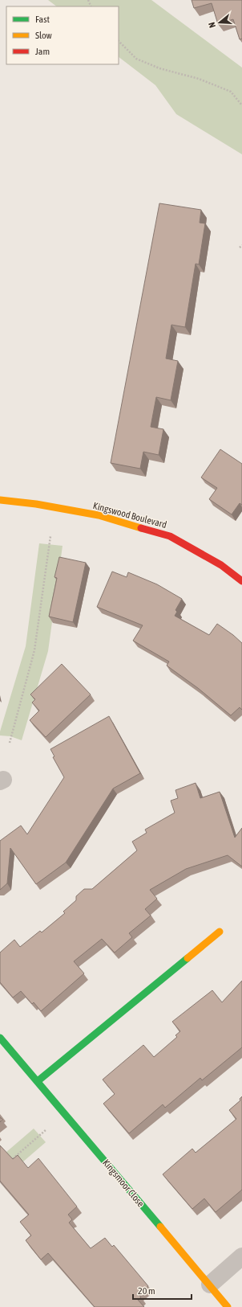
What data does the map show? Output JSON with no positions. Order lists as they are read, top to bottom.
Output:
{
  "streets": {
    "street": ["Kingswood Boulevard", "Kingsmoor Close"]
  },
  "legend": ["Fast", "Slow", "Jam"],
  "scale_bar": "20 m",
  "north": "left"
}
